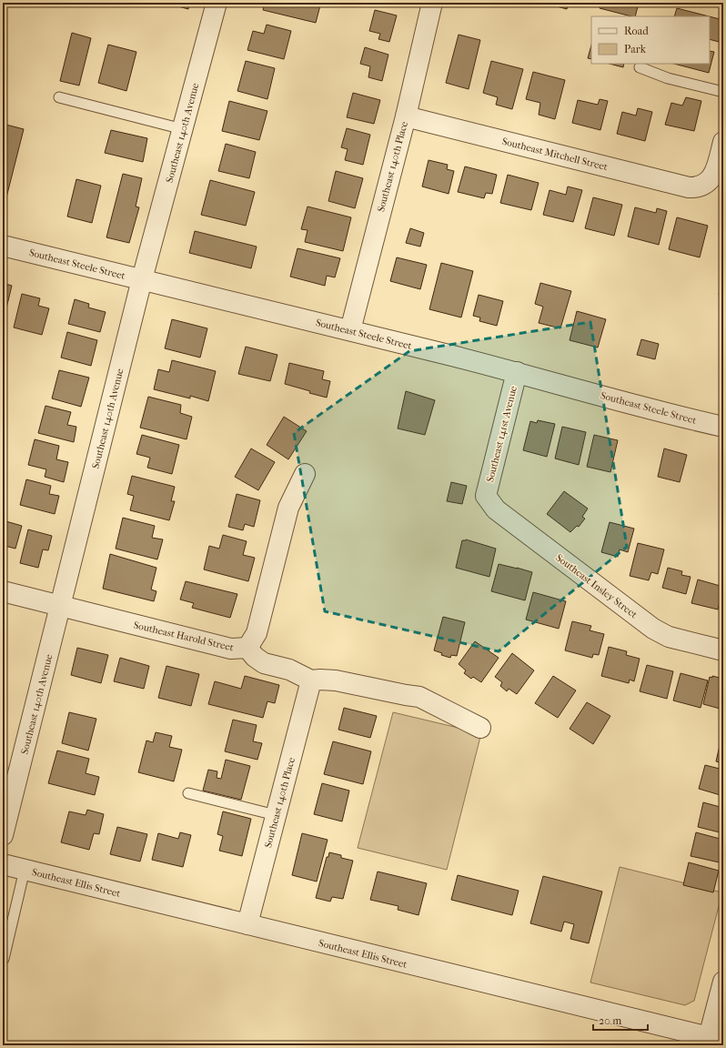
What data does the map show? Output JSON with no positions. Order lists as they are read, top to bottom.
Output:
{
  "streets": {
    "street": [
      "Southeast 140th Avenue",
      "Southeast Mitchell Street",
      "Southeast 140th Place",
      "Southeast Steele Street",
      "Southeast 141st Avenue",
      "Southeast Insley Street",
      "Southeast Harold Street",
      "Southeast Ellis Street"
    ]
  },
  "crossings": [
    ["Southeast 140th Avenue", "Southeast Steele Street"],
    ["Southeast 140th Avenue", "Southeast Harold Street"],
    ["Southeast Mitchell Street", "Southeast 140th Place"],
    ["Southeast 140th Place", "Southeast Steele Street"],
    ["Southeast 140th Place", "Southeast Harold Street"],
    ["Southeast 140th Place", "Southeast Ellis Street"],
    ["Southeast Steele Street", "Southeast 141st Avenue"],
    ["Southeast 141st Avenue", "Southeast Insley Street"]
  ],
  "legend": ["Road", "Park"],
  "scale_bar": "20 m"
}
